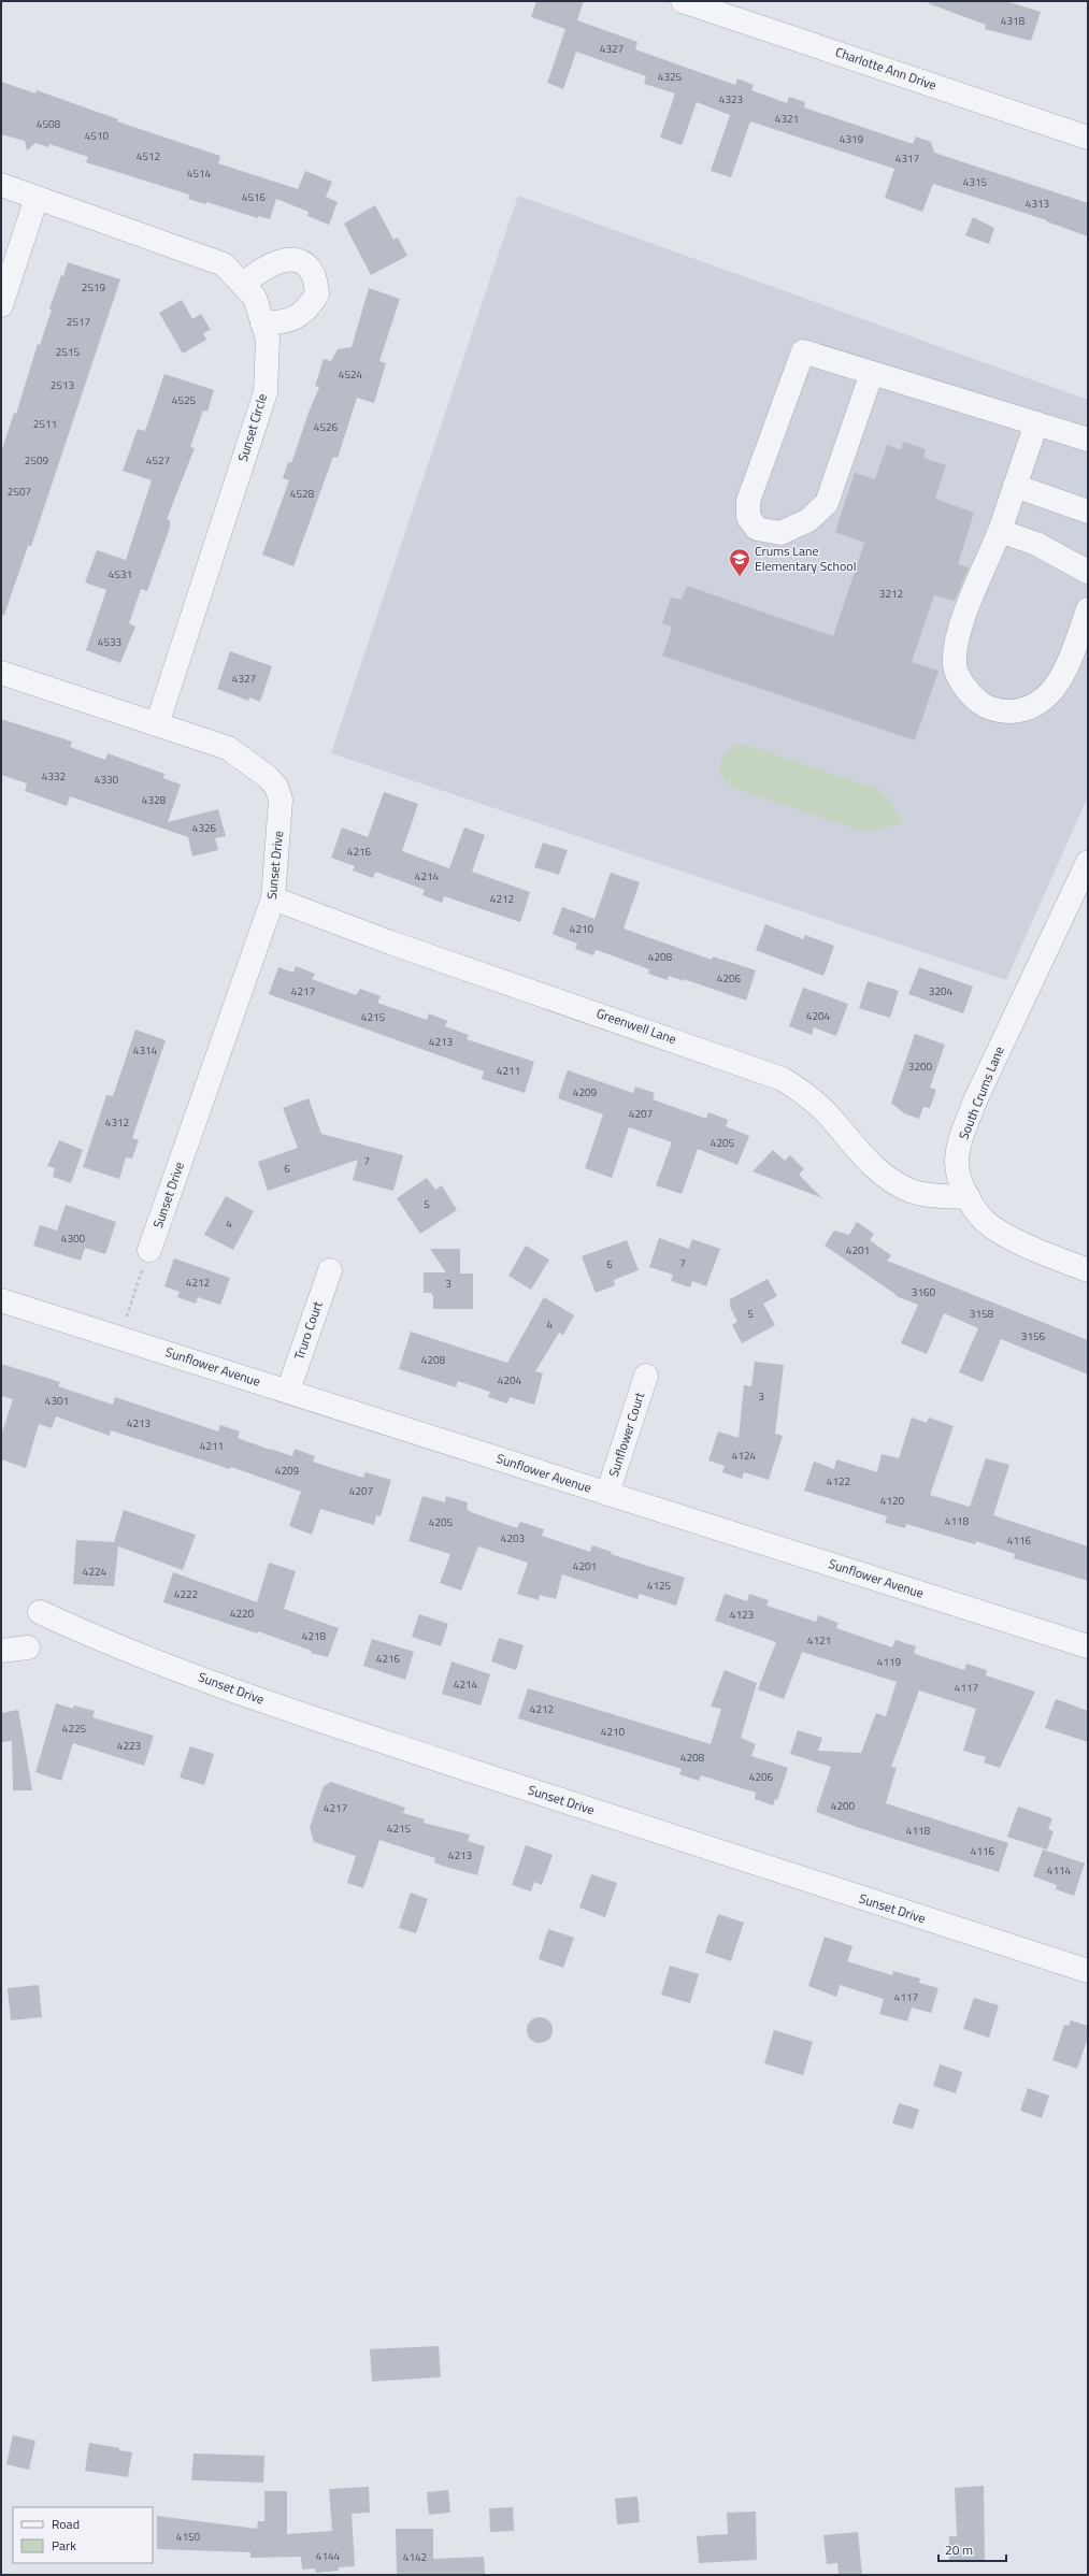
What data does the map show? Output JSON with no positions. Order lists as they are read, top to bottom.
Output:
{
  "streets": {
    "street": [
      "Charlotte Ann Drive",
      "Sunset Circle",
      "Sunset Drive",
      "Greenwell Lane",
      "South Crums Lane",
      "Truro Court",
      "Sunflower Avenue",
      "Sunflower Court"
    ]
  },
  "crossings": [
    ["Sunset Circle", "Sunset Drive"],
    ["Sunset Drive", "Greenwell Lane"],
    ["Greenwell Lane", "South Crums Lane"],
    ["Truro Court", "Sunflower Avenue"],
    ["Sunflower Avenue", "Sunflower Court"]
  ],
  "places": {
    "school or university": ["Crums Lane Elementary School"]
  },
  "house_numbers": [
    "4318",
    "4327",
    "4325",
    "4323",
    "4321",
    "4508",
    "4510",
    "4319",
    "4512",
    "4317",
    "4514",
    "4315",
    "4516",
    "4313",
    "2519",
    "2517",
    "2515",
    "4524",
    "2513",
    "4525",
    "2511",
    "4526",
    "2509",
    "4527",
    "2507",
    "4528",
    "4531",
    "3212",
    "4533",
    "4327",
    "4332",
    "4330",
    "4328",
    "4326",
    "4216",
    "4214",
    "4212",
    "4210",
    "4208",
    "4206",
    "4217",
    "3204",
    "4204",
    "4215",
    "4213",
    "4314",
    "3200",
    "4211",
    "4209",
    "4207",
    "4312",
    "4205",
    "7",
    "6",
    "5",
    "4",
    "4300",
    "4201",
    "7",
    "6",
    "4212",
    "3",
    "3160",
    "5",
    "3158",
    "4",
    "3156",
    "4208",
    "4204",
    "3",
    "4301",
    "4213",
    "4211",
    "4124",
    "4209",
    "4122",
    "4207",
    "4120",
    "4118",
    "4205",
    "4203",
    "4116",
    "4201",
    "4224",
    "4125",
    "4222",
    "4220",
    "4123",
    "4218",
    "4121",
    "4216",
    "4119",
    "4214",
    "4117",
    "4212",
    "4225",
    "4210",
    "4223",
    "4208",
    "4206",
    "4200",
    "4217",
    "4215",
    "4118",
    "4116",
    "4213",
    "4114",
    "4117",
    "4150",
    "4144",
    "4142"
  ],
  "legend": ["Road", "Park"],
  "scale_bar": "20 m"
}
